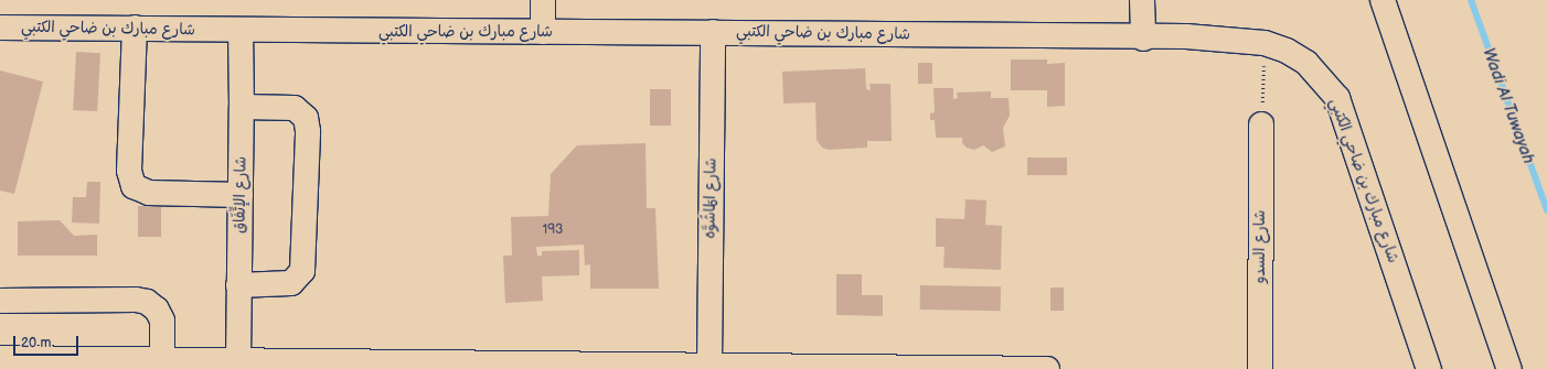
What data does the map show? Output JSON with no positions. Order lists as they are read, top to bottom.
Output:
{
  "streets": {
    "street": [
      "شارع مبارك بن ضاحي الكتبي",
      "شارع الإتِّفَاق",
      "شارع المَاشُوَّه",
      "شارع السدو"
    ]
  },
  "crossings": [
    ["شارع مبارك بن ضاحي الكتبي", "شارع الإتِّفَاق"],
    ["شارع مبارك بن ضاحي الكتبي", "شارع المَاشُوَّه"]
  ],
  "water": ["Wadi Al Tuwayah"],
  "house_numbers": ["193"],
  "scale_bar": "20 m"
}
